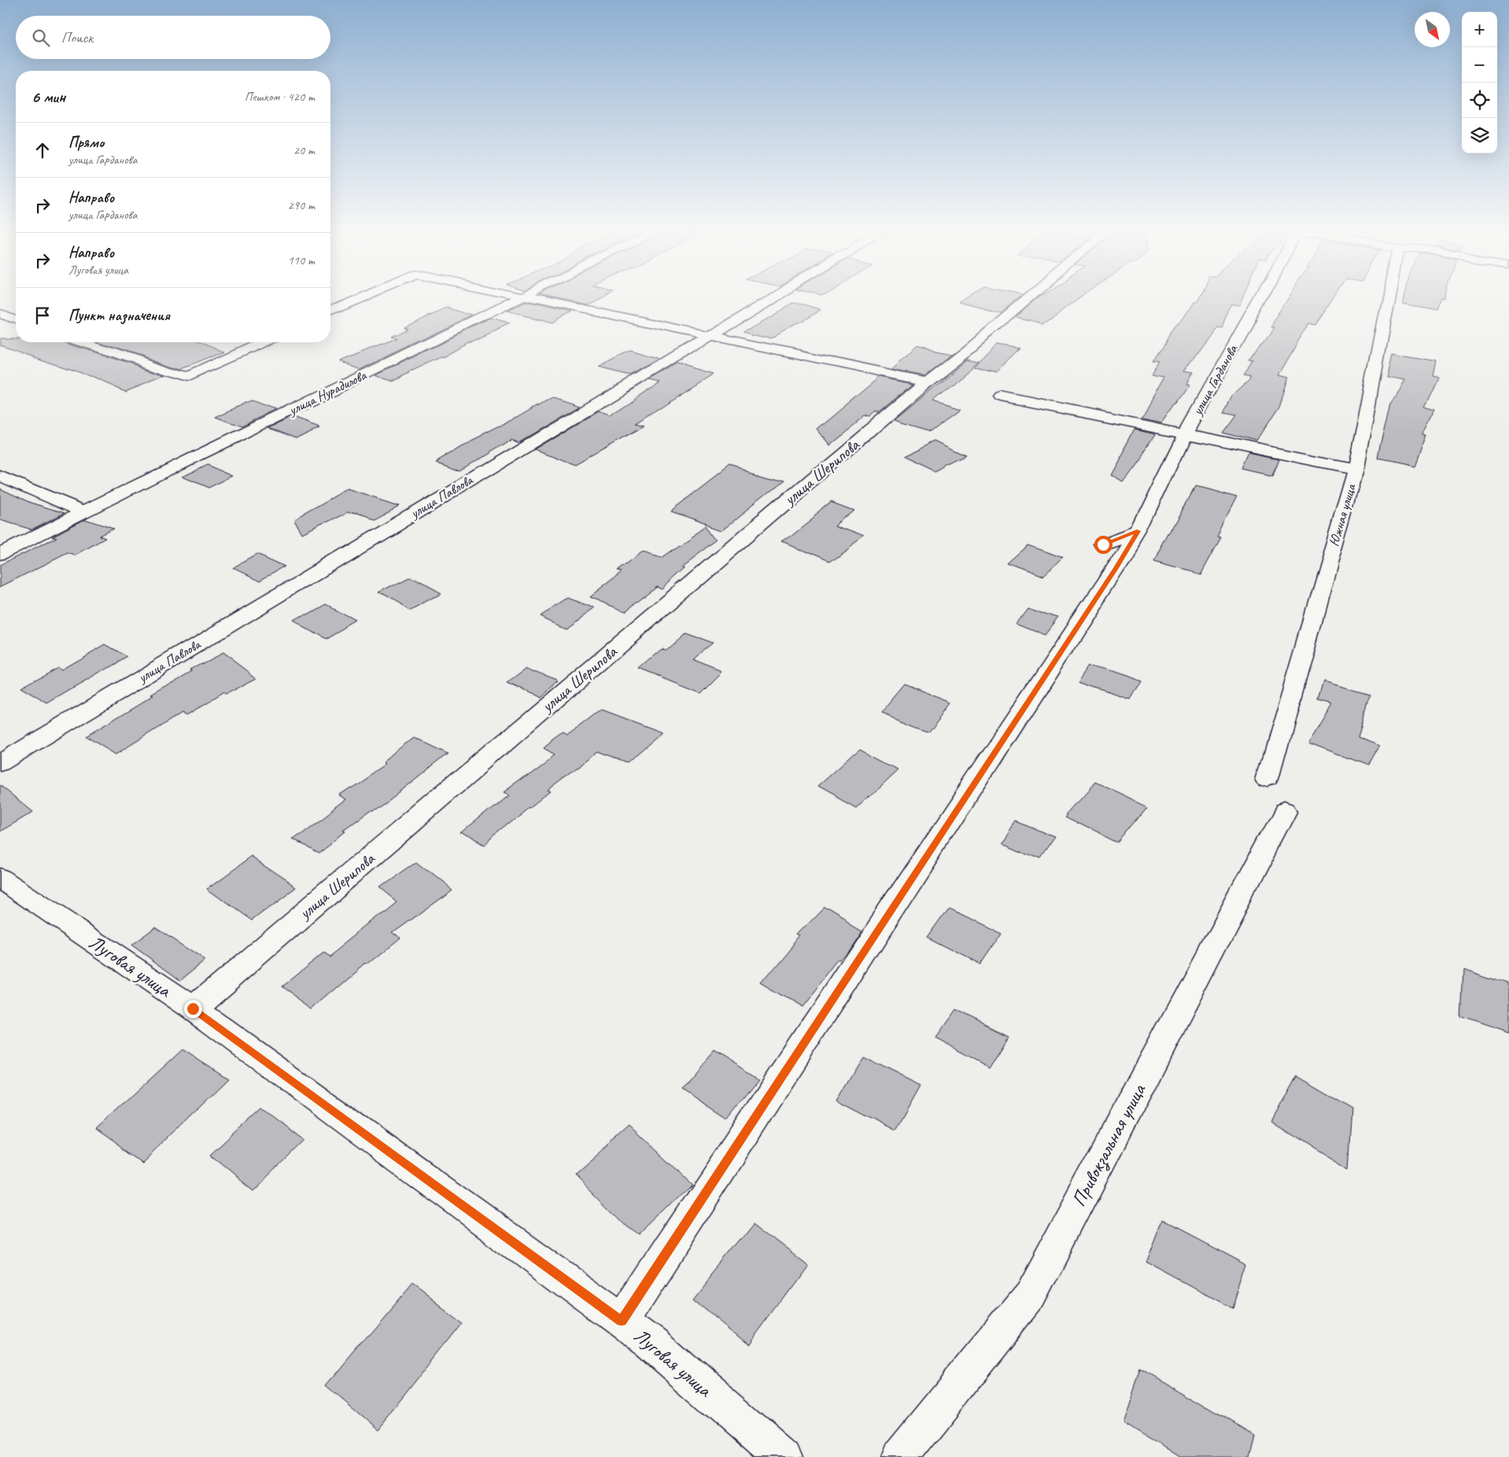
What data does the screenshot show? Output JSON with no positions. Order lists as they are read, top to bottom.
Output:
{
  "streets": {
    "street": [
      "улица Гарданова",
      "улица Нурадилова",
      "улица Шерипова",
      "улица Павлова",
      "Южная улица",
      "Луговая улица",
      "Привокзальная улица"
    ]
  },
  "crossings": [
    ["улица Гарданова", "Луговая улица"],
    ["улица Шерипова", "Луговая улица"]
  ],
  "north": "bottom right",
  "page": {
    "map_buttons": ["+", "−"],
    "search": "Поиск",
    "heading": ["6 мин", "Пешком · 420 m"],
    "list": [
      ["Прямо", "улица Гарданова", "20 m"],
      ["Направо", "улица Гарданова", "290 m"],
      ["Направо", "Луговая улица", "110 m"],
      "Пункт назначения"
    ]
  }
}
